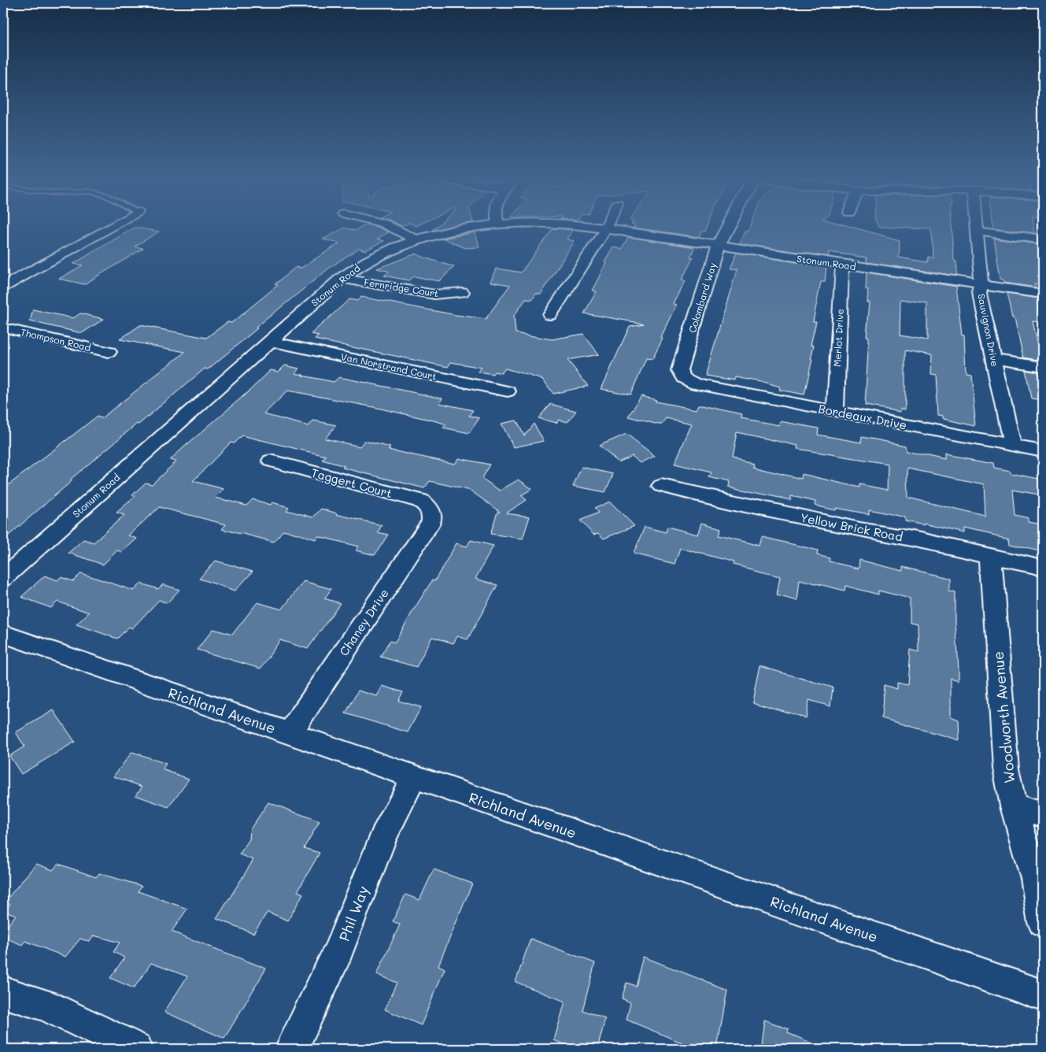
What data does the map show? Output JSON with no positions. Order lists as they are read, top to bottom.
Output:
{
  "streets": {
    "street": [
      "Stonum Road",
      "Fernridge Court",
      "Colombard Way",
      "Sauvignon Drive",
      "Merlot Drive",
      "Thompson Road",
      "Van Norstrand Court",
      "Bordeaux Drive",
      "Taggert Court",
      "Yellow Brick Road",
      "Chaney Drive",
      "Richland Avenue",
      "Woodworth Avenue",
      "Phil Way"
    ]
  },
  "crossings": [
    ["Stonum Road", "Fernridge Court"],
    ["Stonum Road", "Colombard Way"],
    ["Stonum Road", "Sauvignon Drive"],
    ["Stonum Road", "Merlot Drive"],
    ["Stonum Road", "Van Norstrand Court"],
    ["Colombard Way", "Bordeaux Drive"],
    ["Sauvignon Drive", "Bordeaux Drive"],
    ["Merlot Drive", "Bordeaux Drive"],
    ["Taggert Court", "Chaney Drive"],
    ["Yellow Brick Road", "Woodworth Avenue"],
    ["Chaney Drive", "Richland Avenue"],
    ["Richland Avenue", "Phil Way"]
  ]
}
